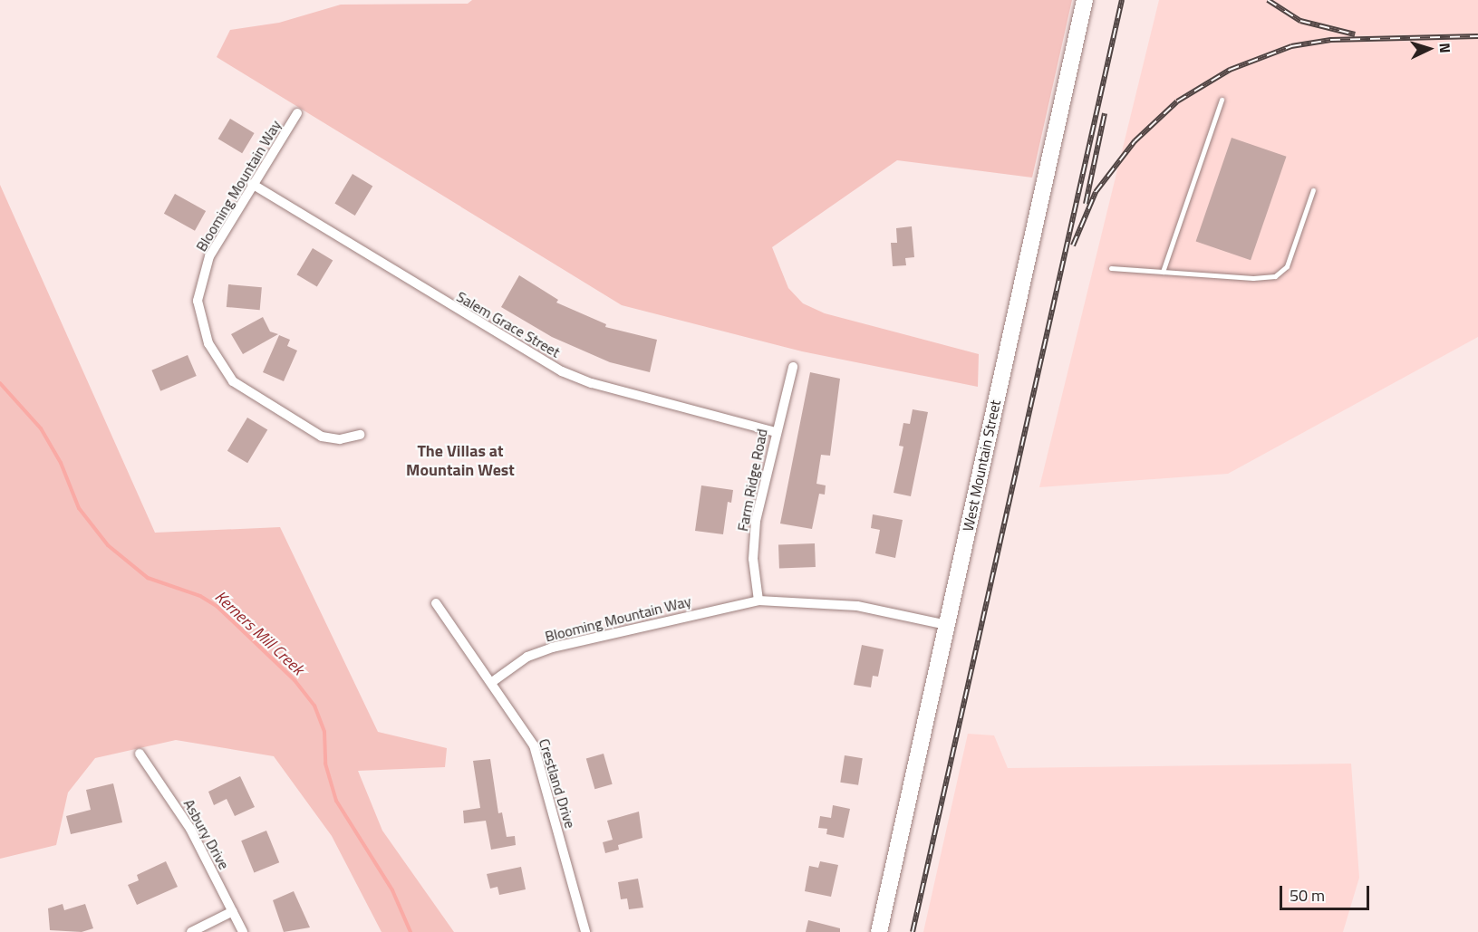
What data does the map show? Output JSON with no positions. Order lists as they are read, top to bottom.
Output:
{
  "streets": {
    "main road": ["West Mountain Street"],
    "street": [
      "Blooming Mountain Way",
      "Salem Grace Street",
      "Farm Ridge Road",
      "Crestland Drive",
      "Asbury Drive"
    ]
  },
  "crossings": [
    ["Blooming Mountain Way", "Salem Grace Street"],
    ["Blooming Mountain Way", "West Mountain Street"],
    ["Blooming Mountain Way", "Farm Ridge Road"],
    ["Blooming Mountain Way", "Crestland Drive"],
    ["Salem Grace Street", "Farm Ridge Road"]
  ],
  "districts": ["The Villas at Mountain West"],
  "water": ["Kerners Mill Creek"],
  "scale_bar": "50 m",
  "north": "right"
}
